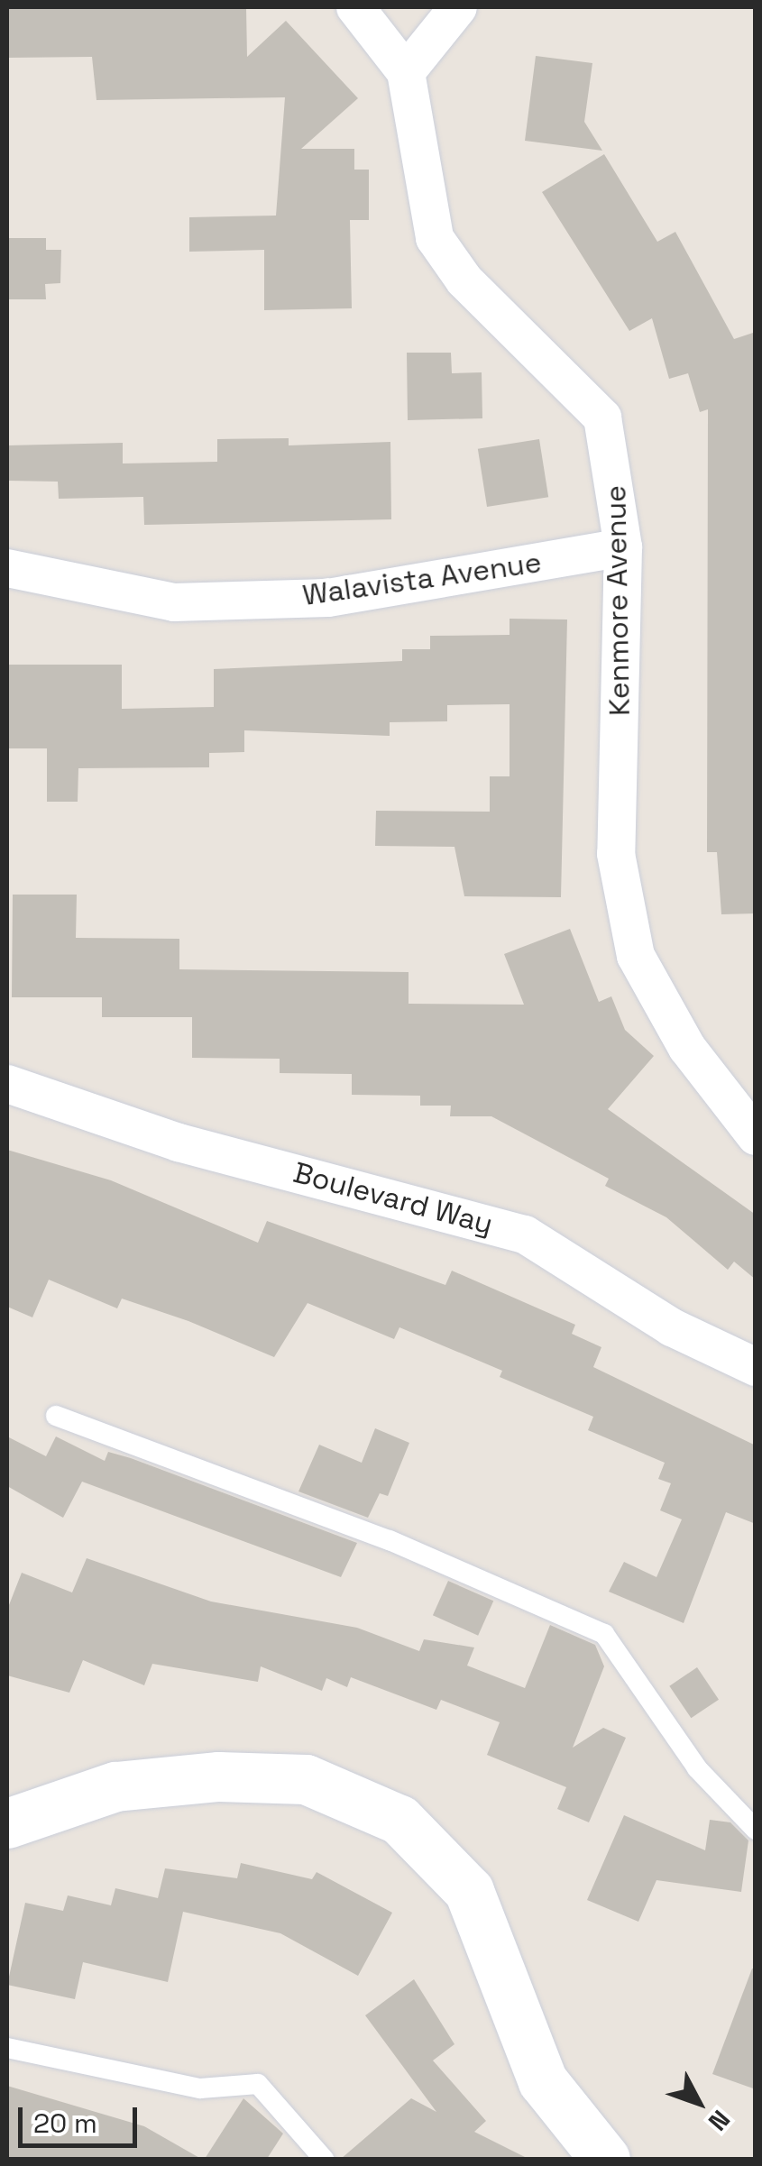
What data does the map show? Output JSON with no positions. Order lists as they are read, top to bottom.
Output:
{
  "streets": {
    "street": ["Walavista Avenue", "Kenmore Avenue", "Boulevard Way"]
  },
  "crossings": [
    ["Walavista Avenue", "Kenmore Avenue"]
  ],
  "scale_bar": "20 m",
  "north": "bottom right"
}
